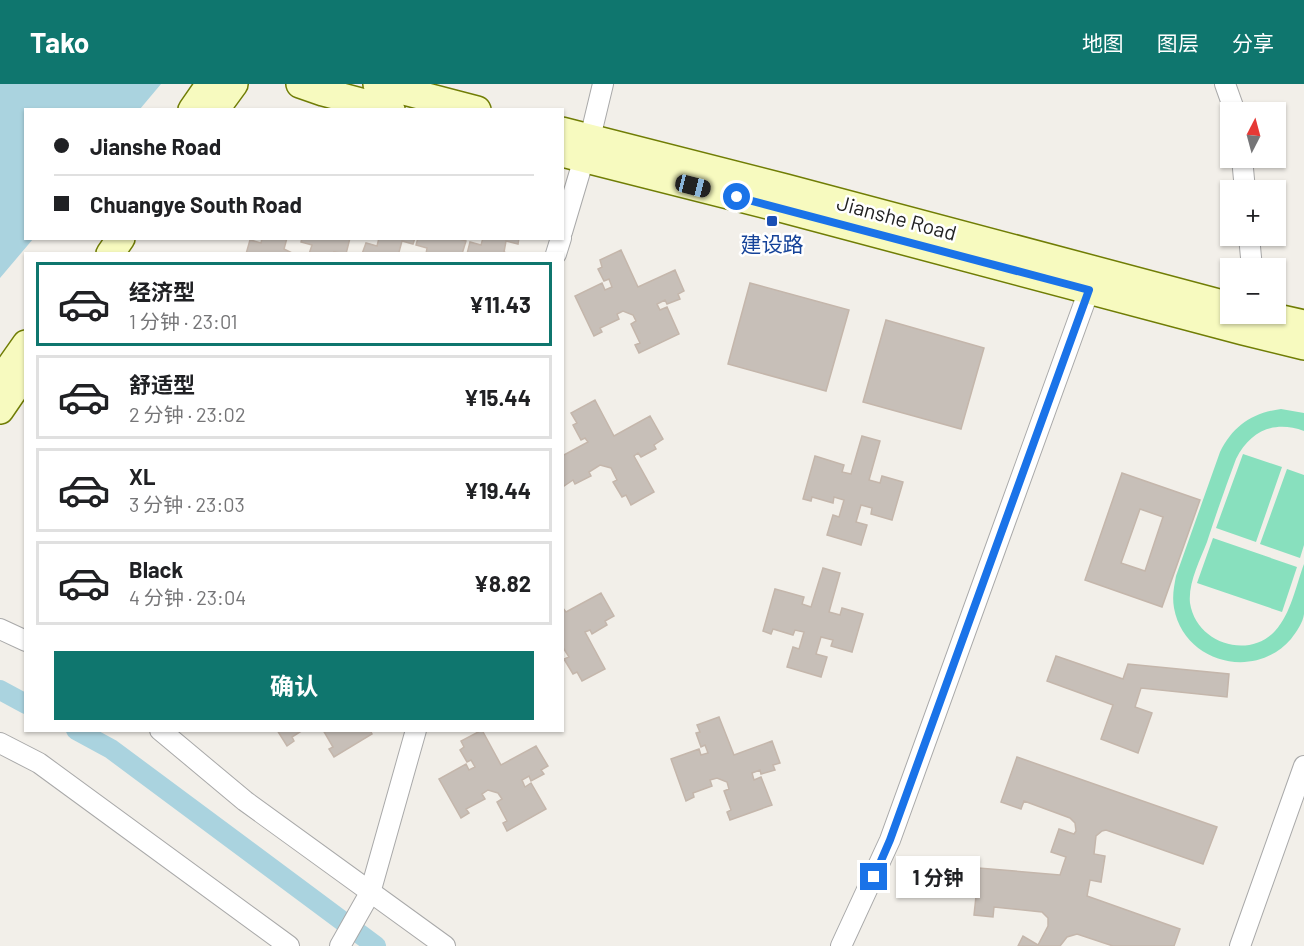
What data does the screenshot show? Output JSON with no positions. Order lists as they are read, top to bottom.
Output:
{
  "streets": {
    "street": ["Jianshe Road"]
  },
  "places": {
    "transit": ["建设路"]
  },
  "north": "top",
  "page": {
    "header": "Tako",
    "nav": ["地图", "图层", "分享"],
    "map_buttons": ["+", "−"],
    "banner": ["Jianshe Road", "Chuangye South Road"],
    "list": [
      {
        "name": "经济型",
        "note": "1 分钟 · 23:01",
        "value": "¥11.43"
      },
      {
        "name": "舒适型",
        "note": "2 分钟 · 23:02",
        "value": "¥15.44"
      },
      {
        "name": "XL",
        "note": "3 分钟 · 23:03",
        "value": "¥19.44"
      },
      {
        "name": "Black",
        "note": "4 分钟 · 23:04",
        "value": "¥8.82"
      }
    ],
    "buttons": "确认",
    "bubble": "1 分钟"
  }
}
